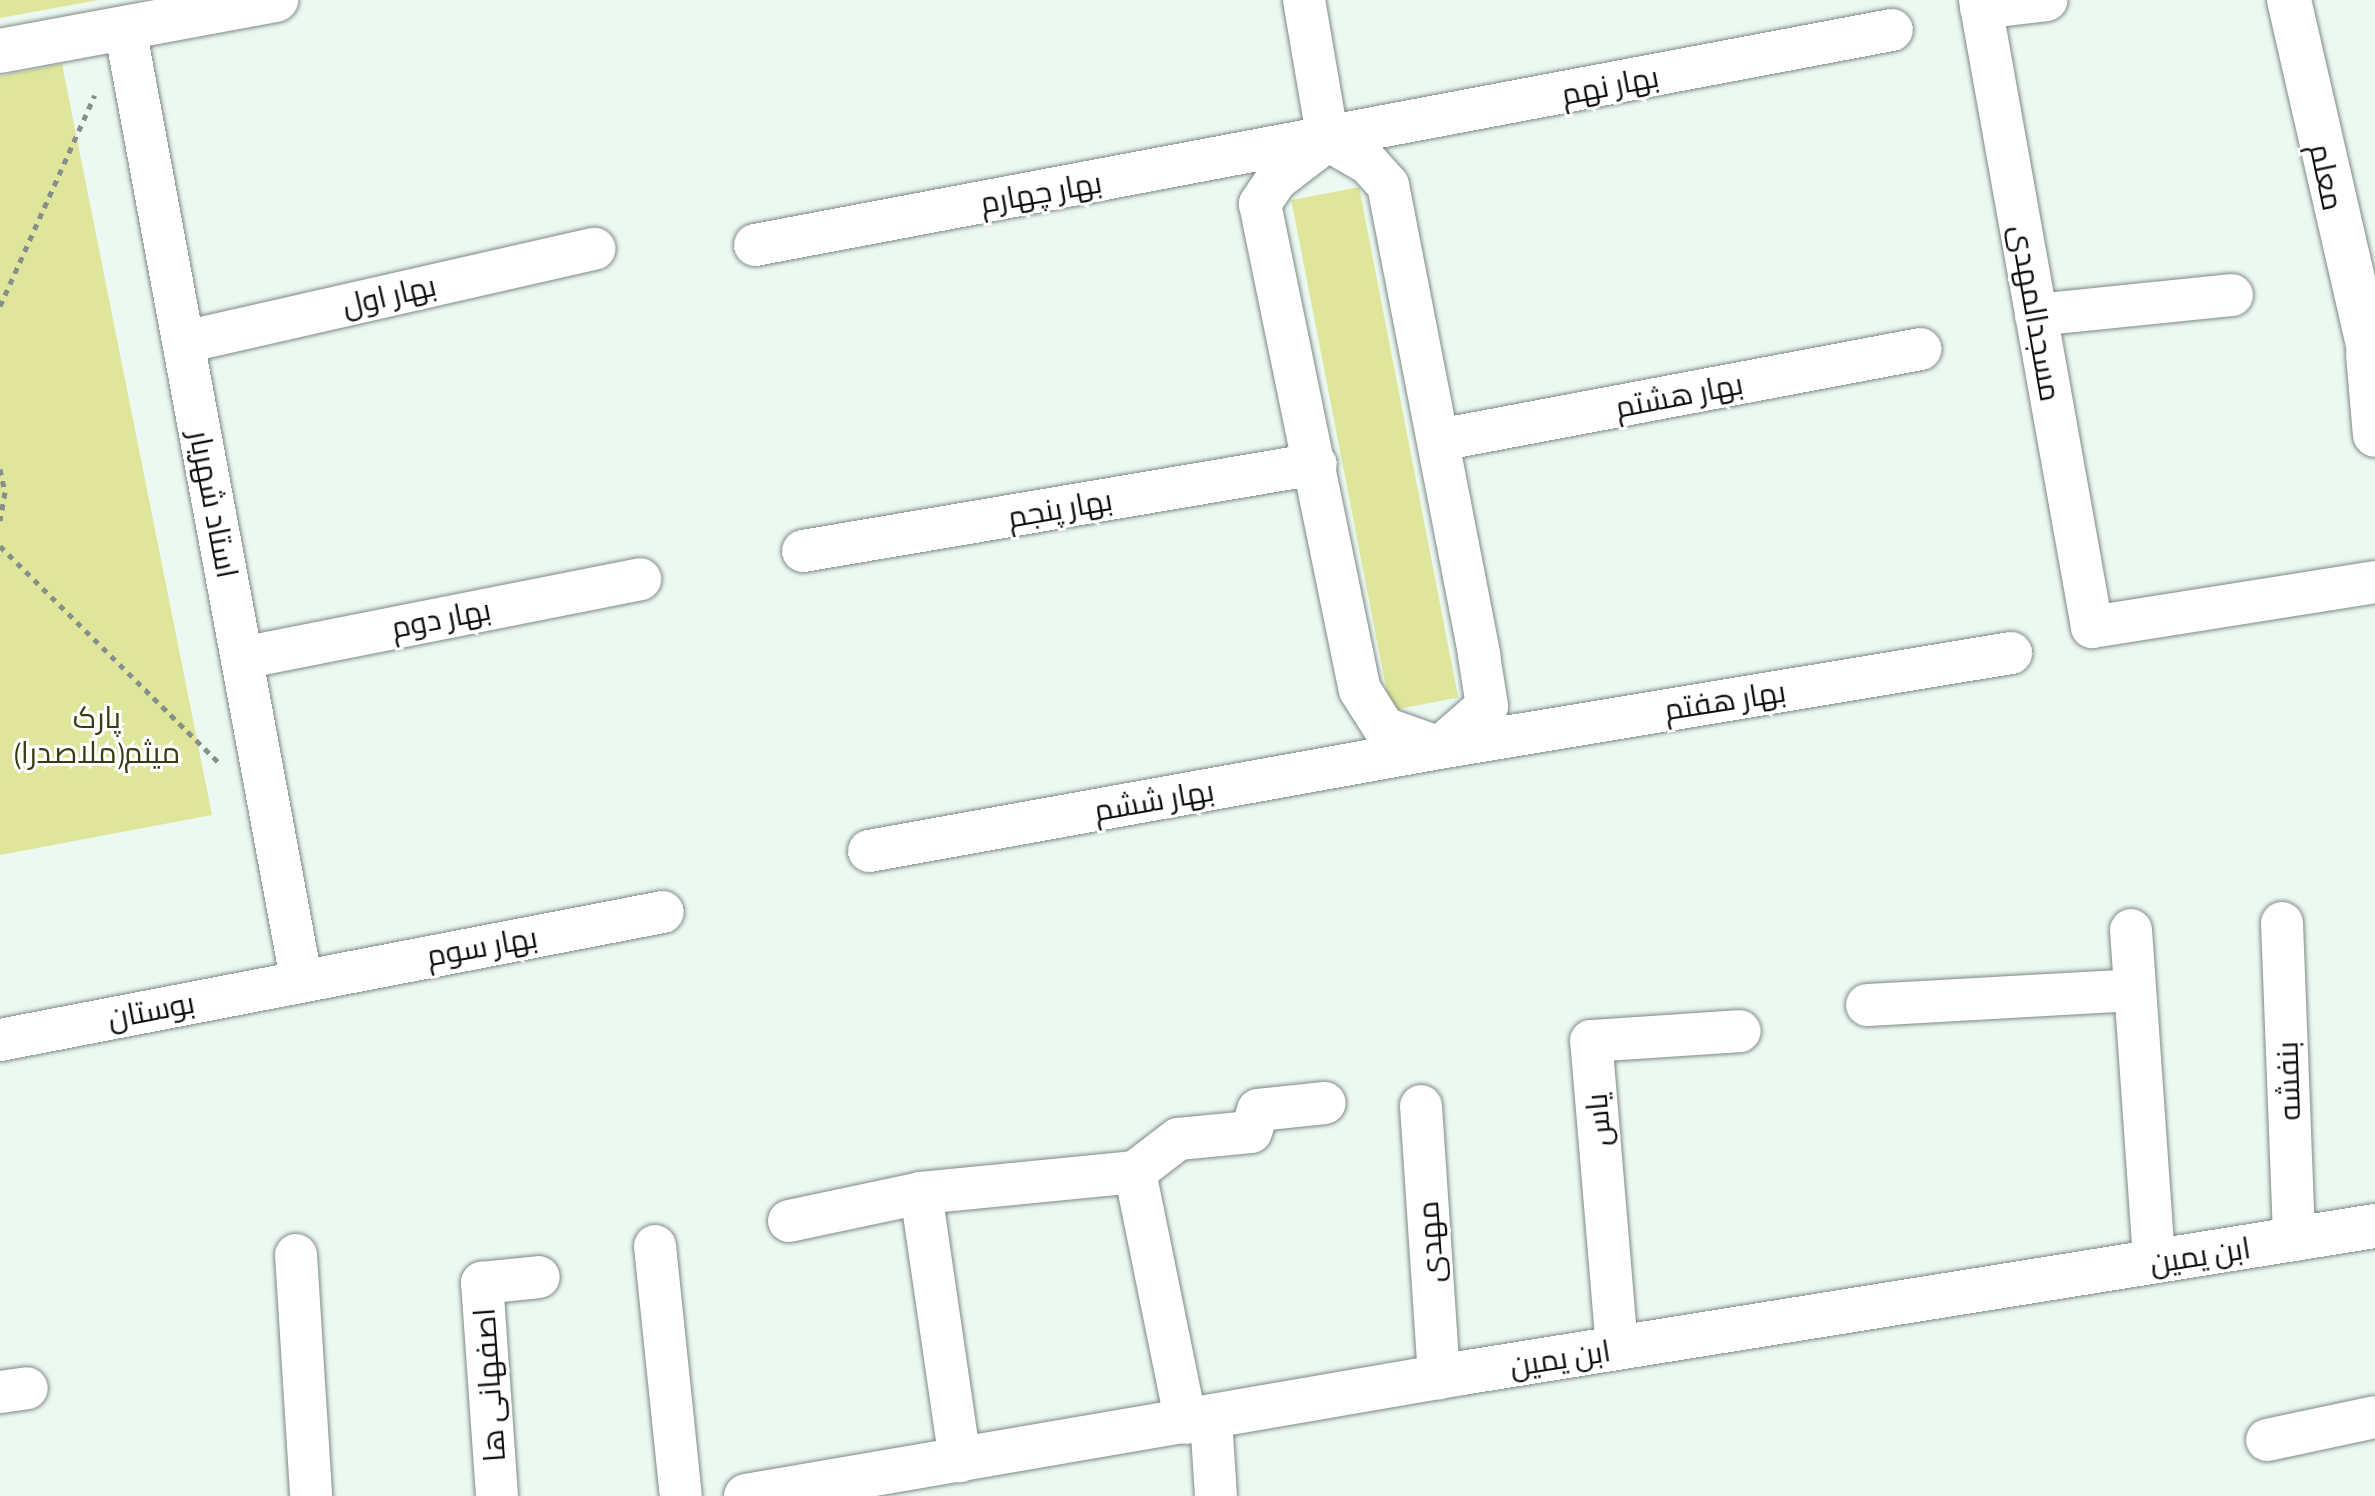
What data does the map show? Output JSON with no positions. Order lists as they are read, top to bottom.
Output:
{
  "streets": {
    "street": [
      "بهار نهم",
      "معلم",
      "بهار چهارم",
      "بهار اول",
      "مسجدالمهدی",
      "بهار هشتم",
      "استاد شهریار",
      "بهار پنجم",
      "بهار دوم",
      "بهار هفتم",
      "بهار ششم",
      "بهار سوم",
      "بوستان",
      "بنفشه",
      "یاس",
      "مهدی",
      "ابن یمین",
      "اصفهانی ها"
    ]
  },
  "crossings": [
    ["بهار نهم", "بهار چهارم"],
    ["بهار اول", "استاد شهریار"],
    ["استاد شهریار", "بهار دوم"],
    ["استاد شهریار", "بهار سوم"],
    ["استاد شهریار", "بوستان"],
    ["بهار هفتم", "بهار ششم"],
    ["بهار سوم", "بوستان"],
    ["بنفشه", "ابن یمین"],
    ["یاس", "ابن یمین"],
    ["مهدی", "ابن یمین"]
  ],
  "parks": ["پارک میثم(ملاصدرا)"]
}
